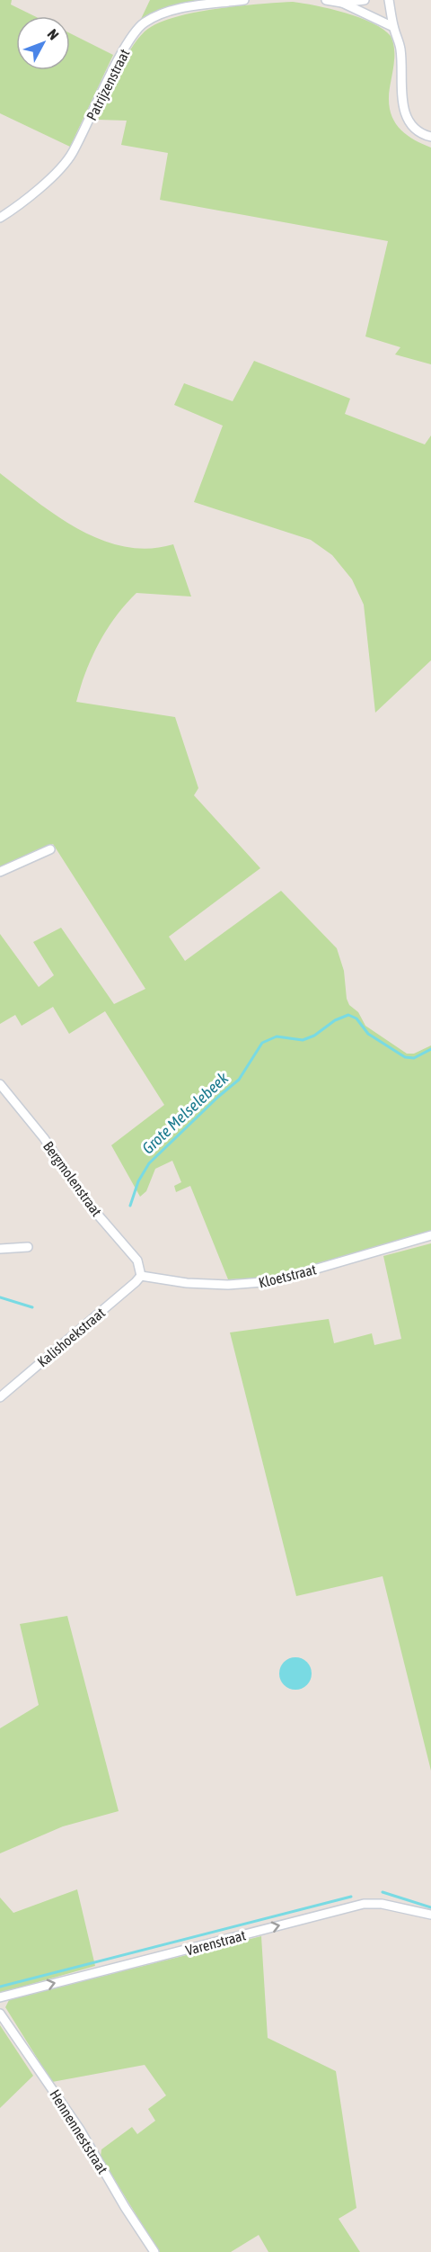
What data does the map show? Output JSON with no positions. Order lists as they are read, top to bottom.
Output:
{
  "streets": {
    "street": [
      "Patrijzenstraat",
      "Bergmolenstraat",
      "Kloetstraat",
      "Kalishoekstraat",
      "Varenstraat",
      "Hennenneststraat"
    ]
  },
  "crossings": [
    ["Bergmolenstraat", "Kloetstraat"],
    ["Bergmolenstraat", "Kalishoekstraat"],
    ["Kloetstraat", "Kalishoekstraat"]
  ],
  "one_way": ["Varenstraat"],
  "water": ["Grote Melselebeek"],
  "north": "top right"
}
